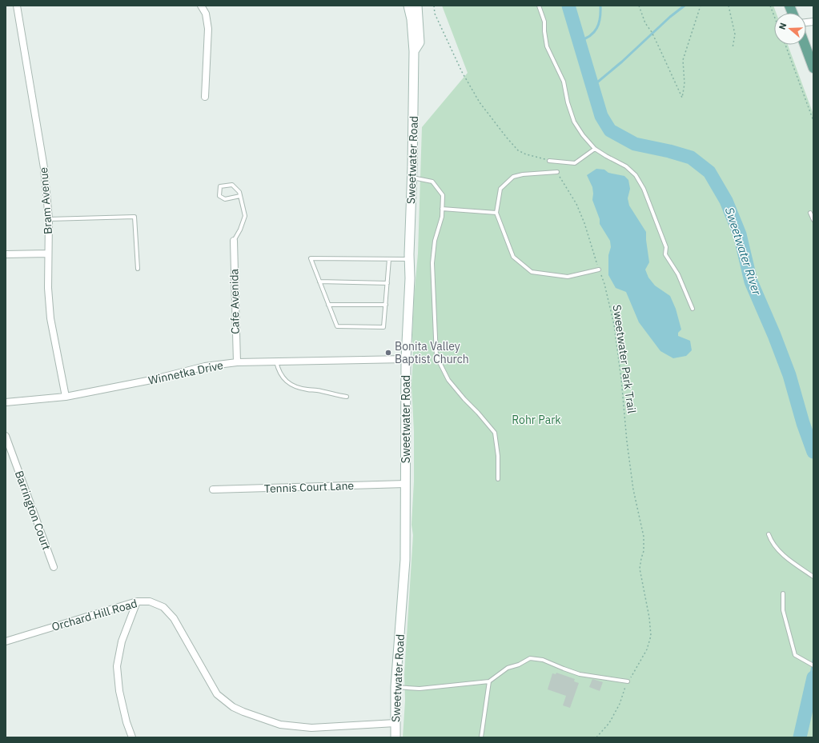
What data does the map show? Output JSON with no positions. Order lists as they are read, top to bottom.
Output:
{
  "streets": {
    "main road": ["Sweetwater Road"],
    "street": [
      "Bram Avenue",
      "Cafe Avenida",
      "Winnetka Drive",
      "Tennis Court Lane",
      "Barrington Court",
      "Orchard Hill Road"
    ],
    "path": ["Sweetwater Park Trail"]
  },
  "crossings": [
    ["Sweetwater Road", "Winnetka Drive"],
    ["Sweetwater Road", "Tennis Court Lane"],
    ["Sweetwater Road", "Orchard Hill Road"],
    ["Bram Avenue", "Winnetka Drive"],
    ["Cafe Avenida", "Winnetka Drive"]
  ],
  "water": ["Sweetwater River"],
  "parks": ["Rohr Park"],
  "places": ["Bonita Valley Baptist Church"],
  "north": "left"
}
